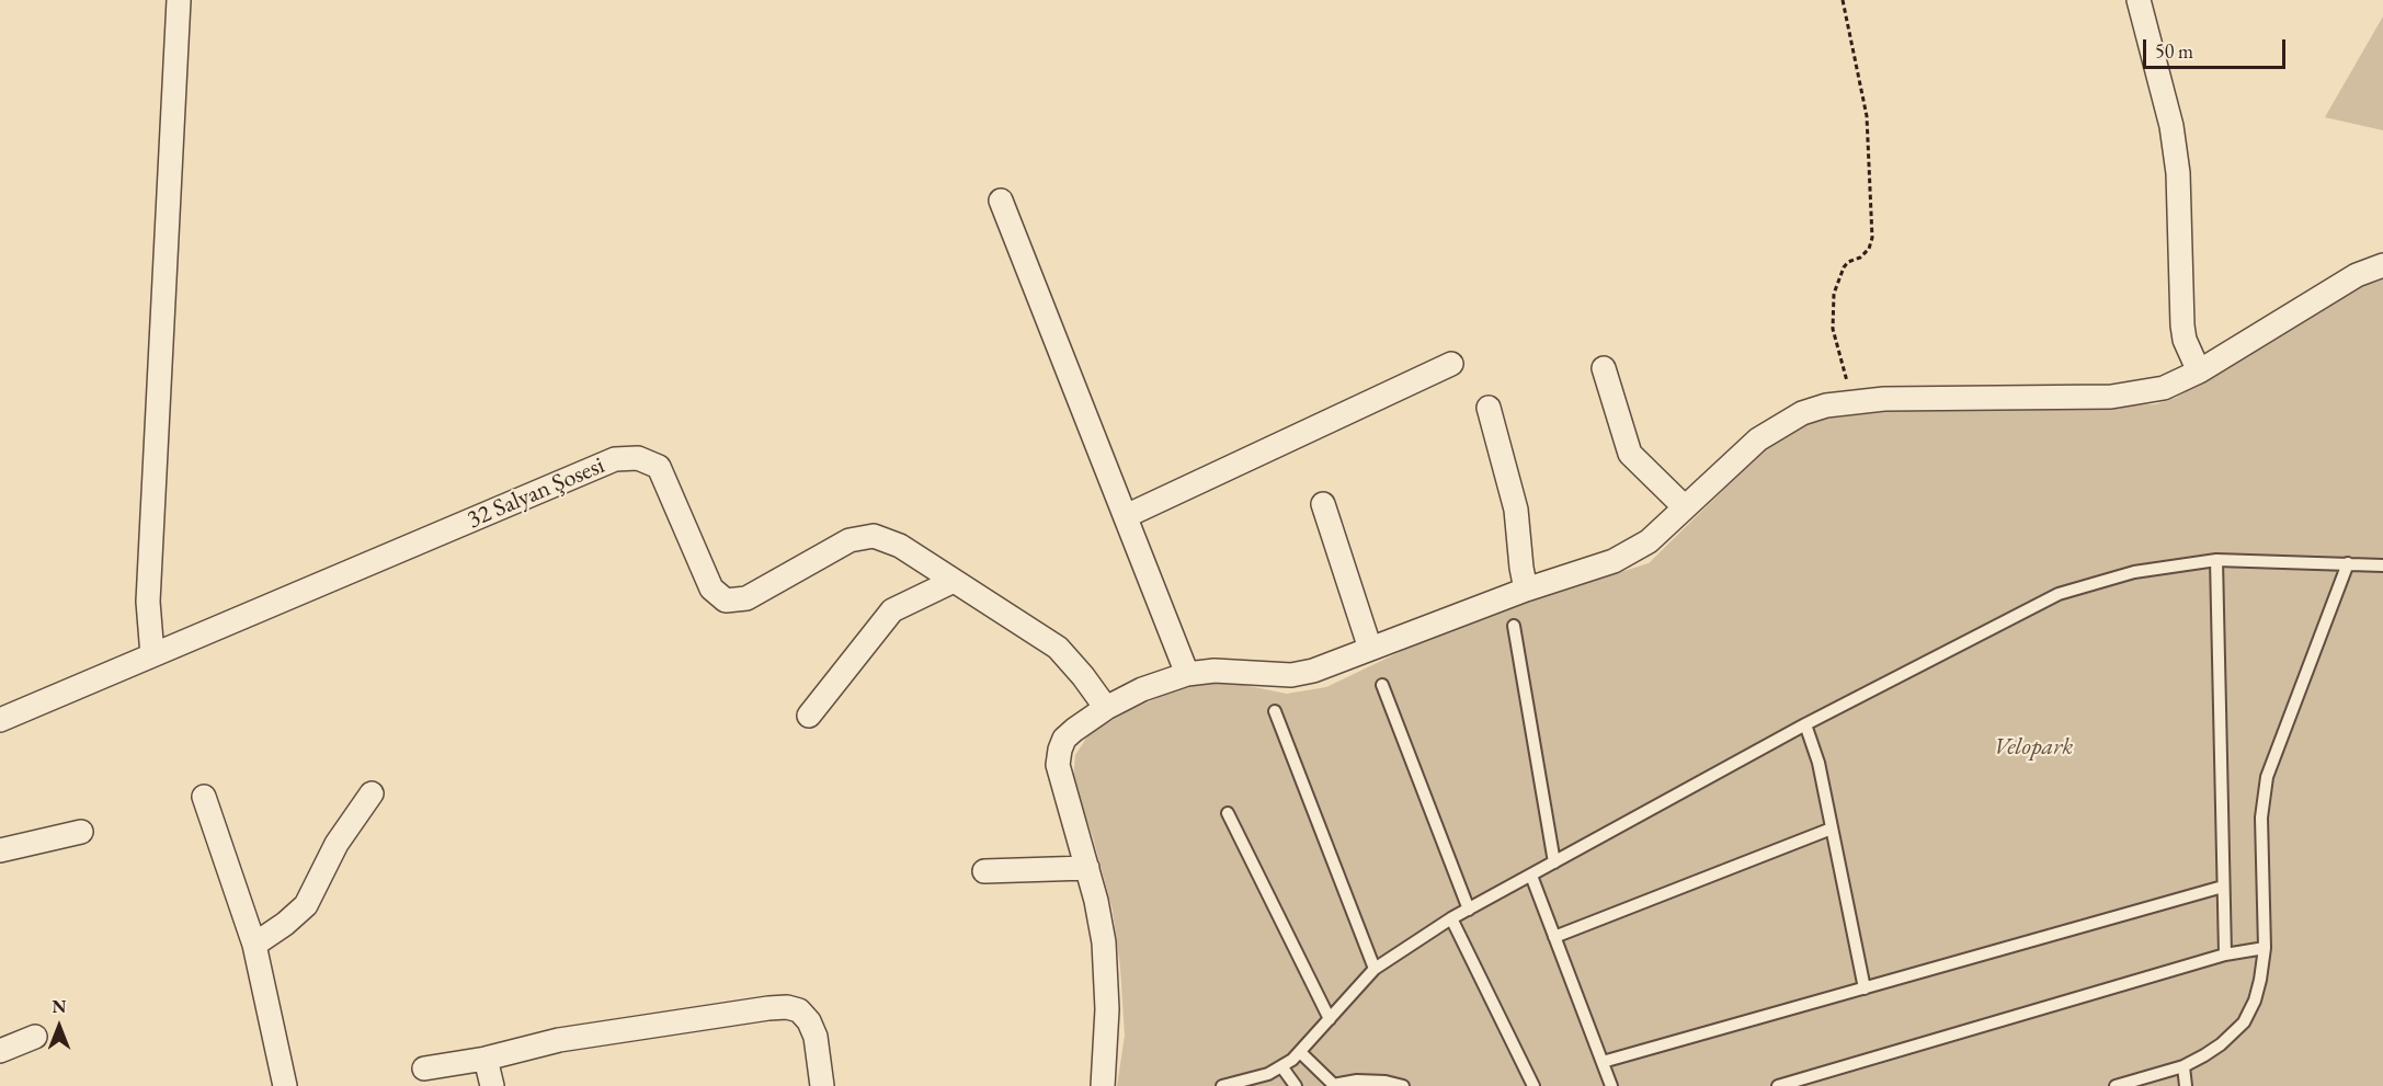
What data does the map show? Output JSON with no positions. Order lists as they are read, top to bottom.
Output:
{
  "streets": {
    "street": ["32 Salyan Şosesi"]
  },
  "parks": ["Velopark"],
  "scale_bar": "50 m",
  "north": "top"
}
